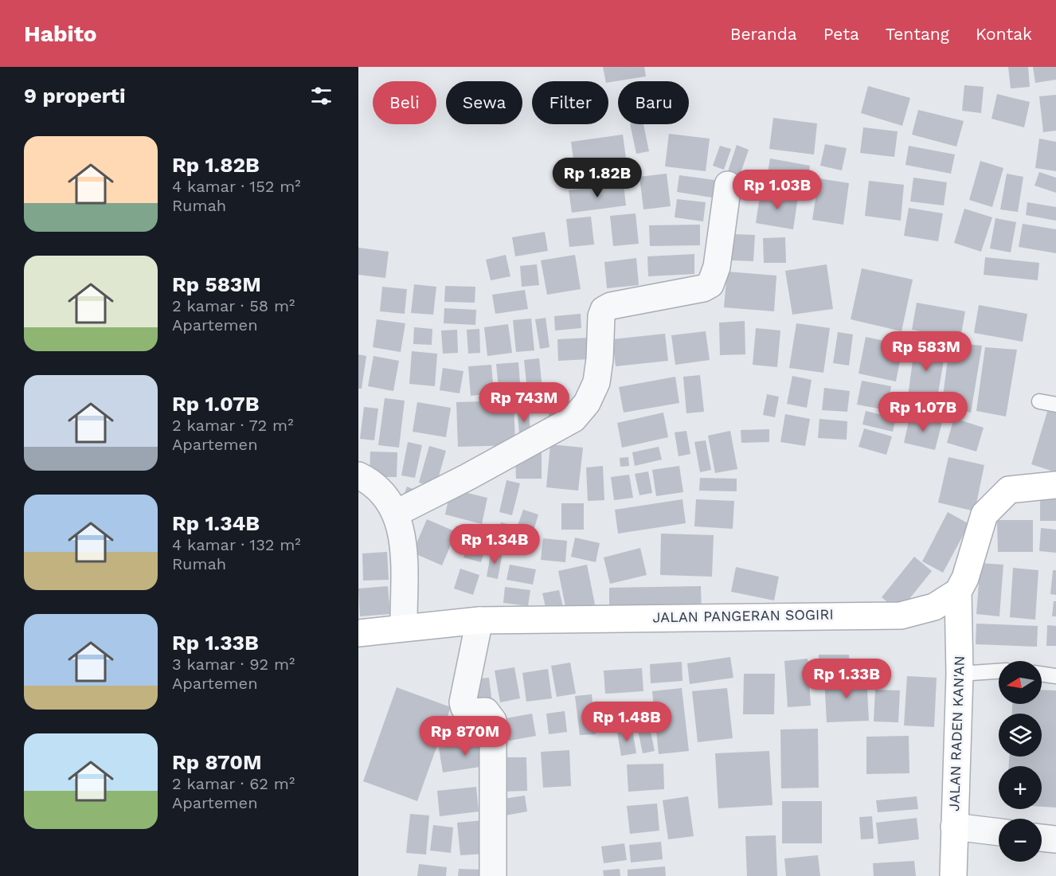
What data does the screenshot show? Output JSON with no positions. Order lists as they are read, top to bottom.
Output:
{
  "streets": {
    "street": ["JALAN PANGERAN SOGIRI", "JALAN RADEN KAN'AN"]
  },
  "crossings": [
    ["JALAN PANGERAN SOGIRI", "JALAN RADEN KAN'AN"]
  ],
  "north": "left",
  "page": {
    "header": "Habito",
    "nav": [
      "Beranda",
      "Peta",
      "Tentang",
      "Kontak"
    ],
    "heading": "9 properti",
    "chip": [
      "Beli",
      "Sewa",
      "Filter",
      "Baru"
    ],
    "list": [
      {
        "name": "Rp 1.82B",
        "note": "4 kamar · 152 m² · Rumah"
      },
      {
        "name": "Rp 583M",
        "note": "2 kamar · 58 m² · Apartemen"
      },
      {
        "name": "Rp 1.07B",
        "note": "2 kamar · 72 m² · Apartemen"
      },
      {
        "name": "Rp 1.34B",
        "note": "4 kamar · 132 m² · Rumah"
      },
      {
        "name": "Rp 1.33B",
        "note": "3 kamar · 92 m² · Apartemen"
      },
      {
        "name": "Rp 870M",
        "note": "2 kamar · 62 m² · Apartemen"
      }
    ],
    "price": [
      "Rp 1.82B",
      "Rp 1.03B",
      "Rp 583M",
      "Rp 743M",
      "Rp 1.07B",
      "Rp 1.34B",
      "Rp 1.33B",
      "Rp 1.48B",
      "Rp 870M"
    ],
    "map_buttons": ["+", "−"]
  }
}
